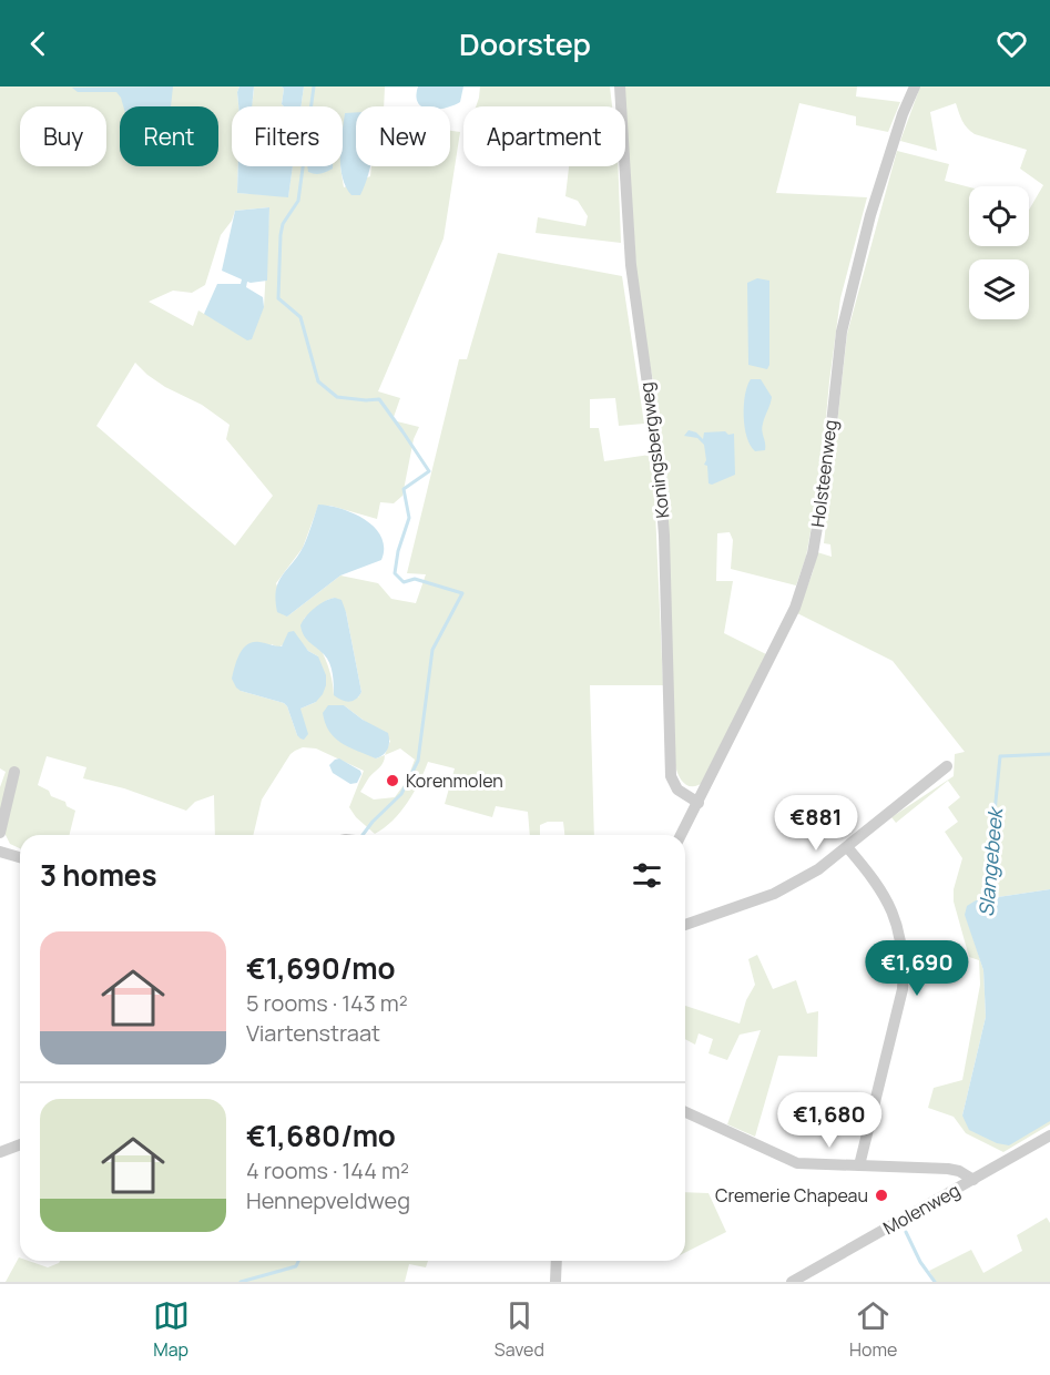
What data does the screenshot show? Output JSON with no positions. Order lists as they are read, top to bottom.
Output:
{
  "streets": {
    "street": ["Koningsbergweg", "Holsteenweg", "Molenweg"]
  },
  "crossings": [
    ["Koningsbergweg", "Holsteenweg"]
  ],
  "water": ["Slangebeek"],
  "places": ["Korenmolen", "Cremerie Chapeau"],
  "page": {
    "header": "Doorstep",
    "chip": [
      "Buy",
      "Rent",
      "Filters",
      "New",
      "Apartment"
    ],
    "price": ["€881", "€1,690", "€1,680"],
    "heading": "3 homes",
    "list": [
      {
        "name": "€1,690/mo",
        "note": "5 rooms · 143 m² · Viartenstraat"
      },
      {
        "name": "€1,680/mo",
        "note": "4 rooms · 144 m² · Hennepveldweg"
      }
    ],
    "tabs": ["Map", "Saved", "Home"]
  }
}
